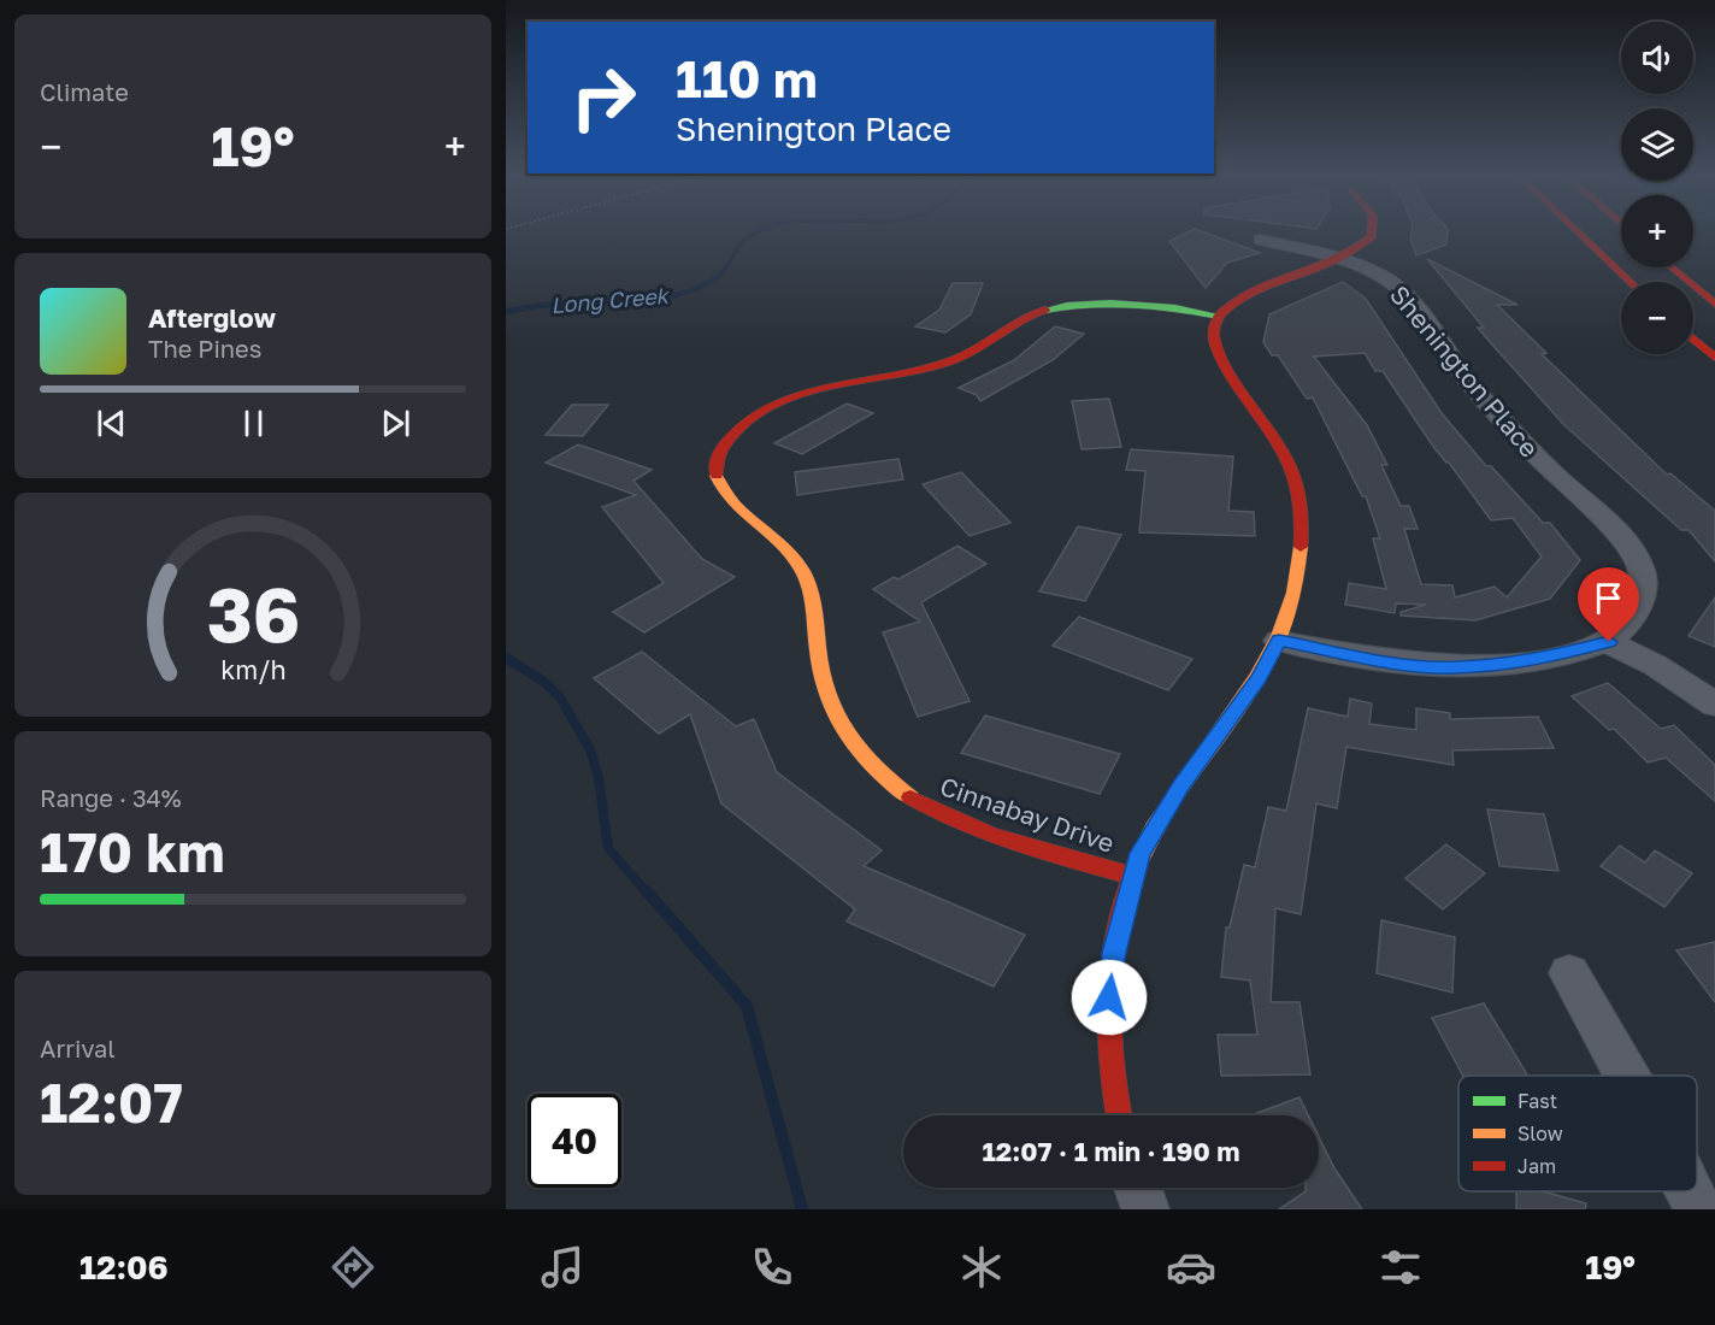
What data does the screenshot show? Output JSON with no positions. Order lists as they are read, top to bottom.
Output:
{
  "streets": {
    "main road": ["Cinnabay Drive"],
    "street": ["Shenington Place"]
  },
  "water": ["Long Creek"],
  "legend": ["Fast", "Slow", "Jam"],
  "page": {
    "tile": [
      "Climate",
      ["Range · 34%", "170 km"],
      ["Arrival", "12:07"]
    ],
    "map_buttons": ["+", "−"],
    "turn": ["110 m", "Shenington Place"],
    "heat": ["−", "19°", "+"],
    "song": ["Afterglow", "The Pines"],
    "limit": "40",
    "trip": "12:07 · 1 min · 190 m",
    "tabs": ["12:06", "19°"],
    "gauge": ["36", "km/h"]
  }
}
